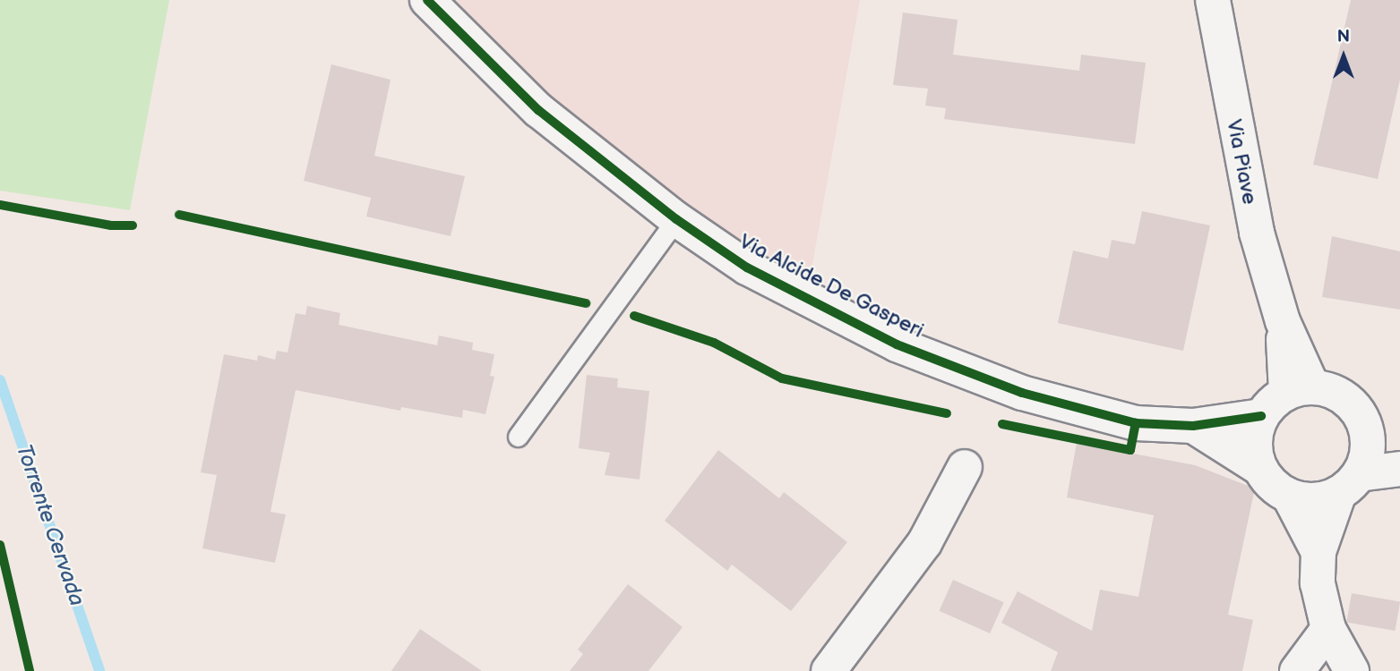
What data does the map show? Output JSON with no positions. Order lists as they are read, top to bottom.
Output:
{
  "streets": {
    "street": ["Via Piave", "Via Alcide De Gasperi"]
  },
  "crossings": [
    ["Via Piave", "Via Alcide De Gasperi"]
  ],
  "water": ["Torrente Cervada"],
  "north": "top"
}
